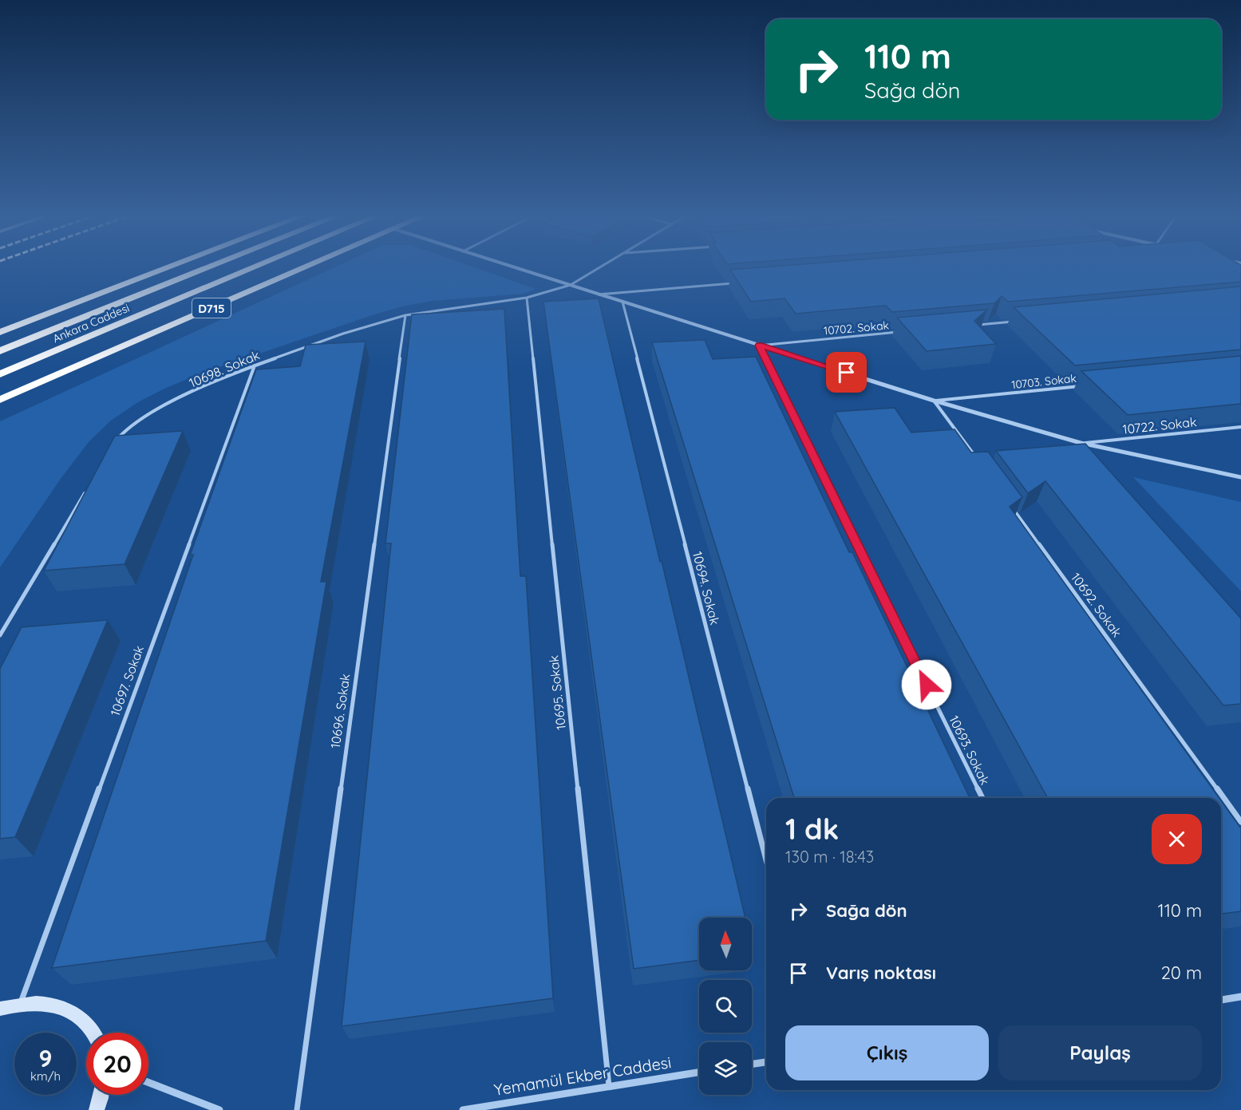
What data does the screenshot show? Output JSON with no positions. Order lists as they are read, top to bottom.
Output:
{
  "streets": {
    "highway": ["D715", "Ankara Caddesi"],
    "street": ["Yemamül Ekber Caddesi"],
    "lane": [
      "10702. Sokak",
      "10698. Sokak",
      "10703. Sokak",
      "10722. Sokak",
      "10694. Sokak",
      "10692. Sokak",
      "10697. Sokak",
      "10695. Sokak",
      "10696. Sokak",
      "10693. Sokak"
    ]
  },
  "crossings": [
    ["10702. Sokak", "10693. Sokak"],
    ["10698. Sokak", "10697. Sokak"],
    ["10698. Sokak", "10695. Sokak"],
    ["10698. Sokak", "10696. Sokak"],
    ["10695. Sokak", "Yemamül Ekber Caddesi"]
  ],
  "north": "top",
  "page": {
    "turn": ["110 m", "Sağa dön"],
    "heading": ["1 dk", "130 m · 18:43"],
    "list": [
      {
        "name": "Sağa dön",
        "value": "110 m"
      },
      {
        "name": "Varış noktası",
        "value": "20 m"
      }
    ],
    "buttons": ["Çıkış", "Paylaş"],
    "speed": "9 km/h",
    "limit": "20"
  }
}
